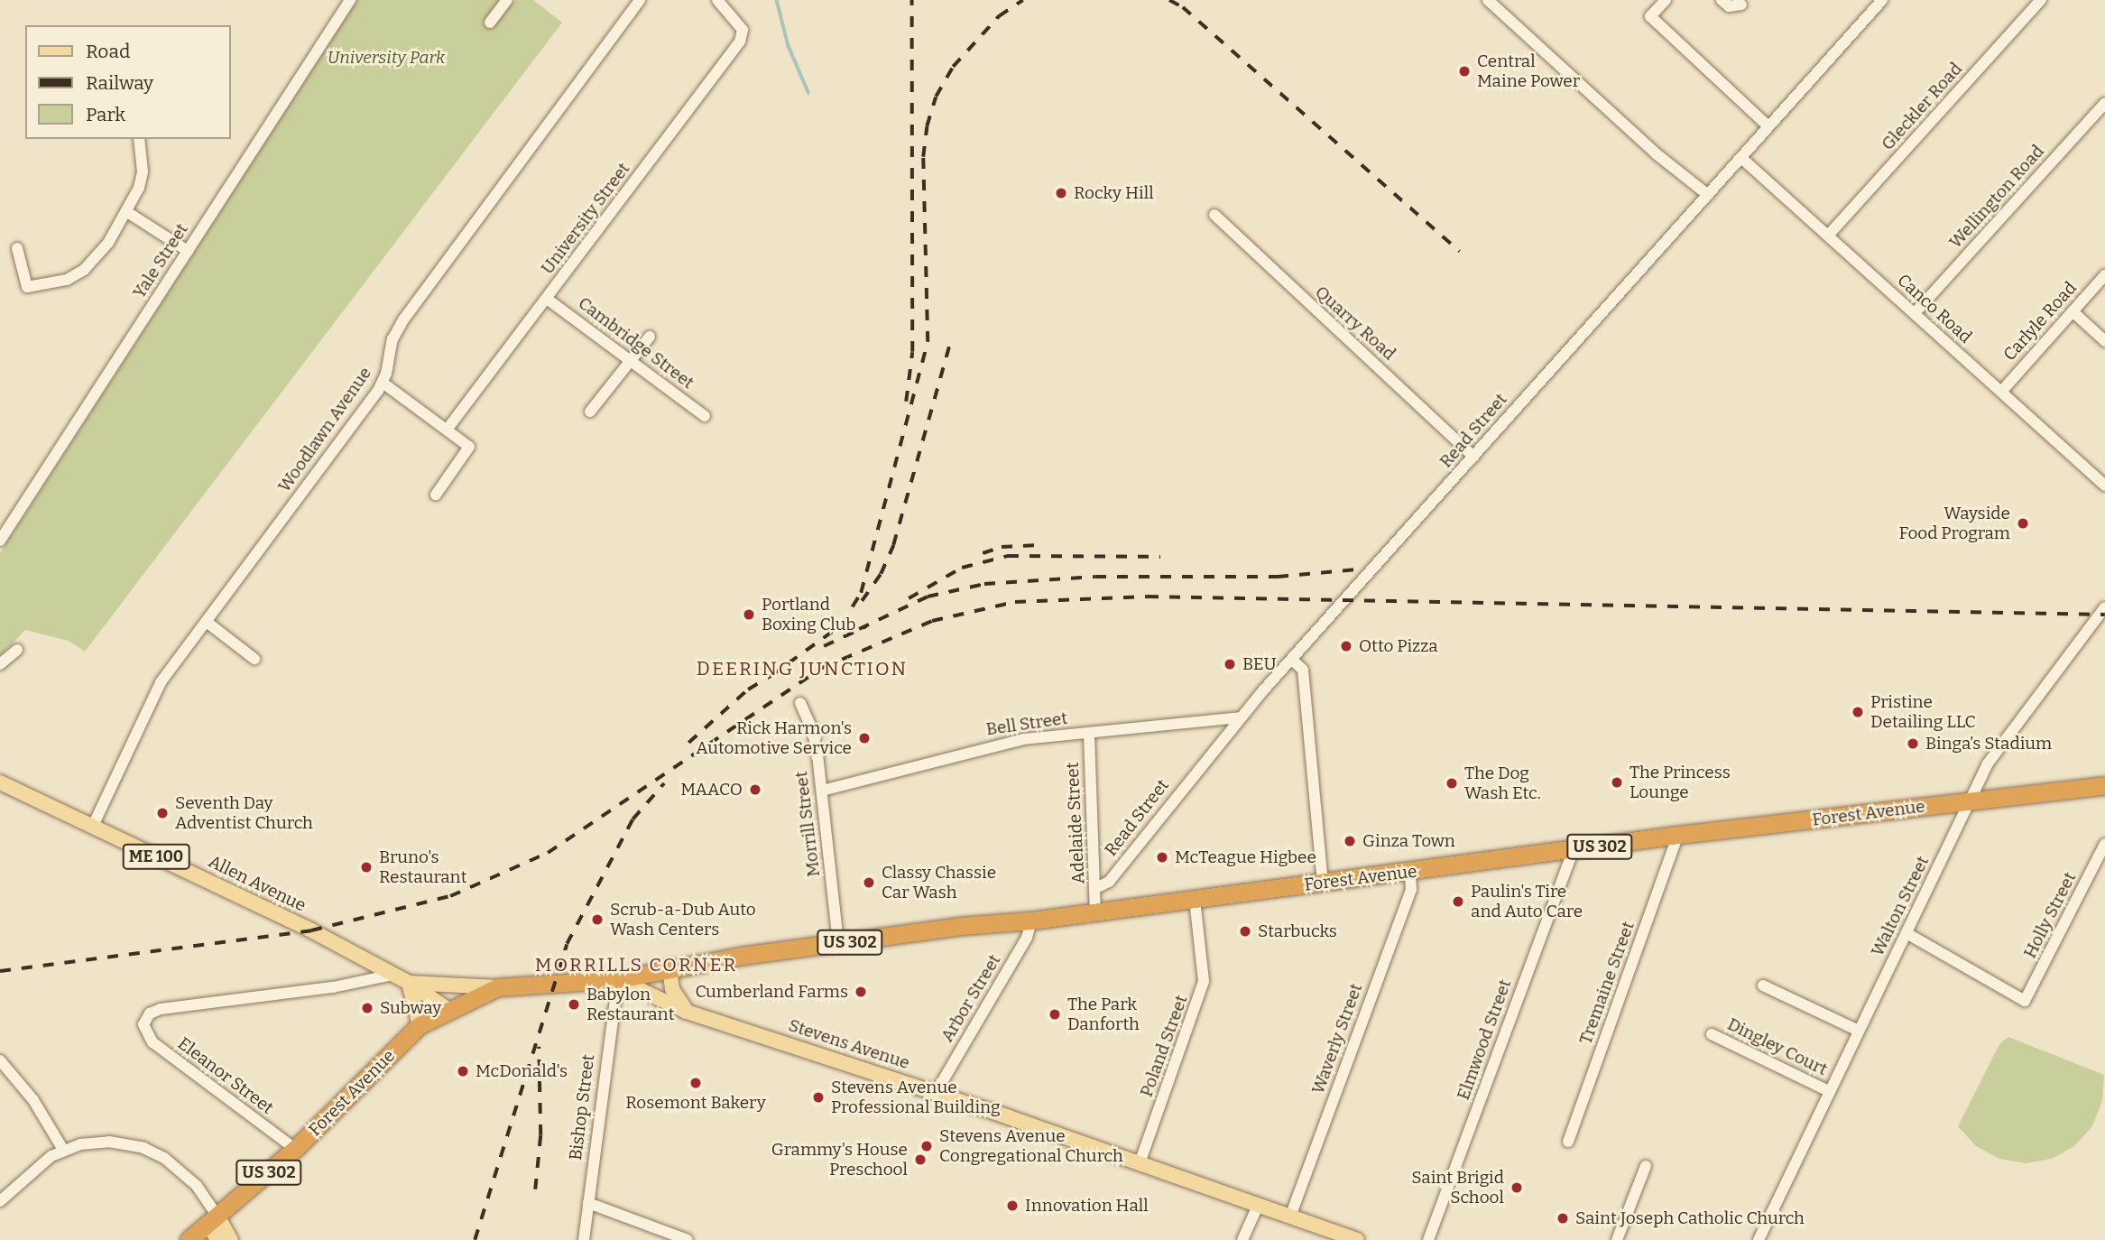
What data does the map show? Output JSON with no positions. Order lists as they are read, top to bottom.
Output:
{
  "streets": {
    "highway": ["Forest Avenue", "US 302"],
    "main road": ["ME 100", "Allen Avenue", "Stevens Avenue"],
    "street": [
      "Gleckler Road",
      "Wellington Road",
      "University Street",
      "Yale Street",
      "Canco Road",
      "Carlyle Road",
      "Quarry Road",
      "Cambridge Street",
      "Woodlawn Avenue",
      "Read Street",
      "Bell Street",
      "Adelaide Street",
      "Morrill Street",
      "Walton Street",
      "Holly Street",
      "Tremaine Street",
      "Arbor Street",
      "Waverly Street",
      "Elmwood Street",
      "Poland Street",
      "Dingley Court",
      "Eleanor Street",
      "Bishop Street"
    ]
  },
  "crossings": [
    ["Gleckler Road", "Canco Road"],
    ["Wellington Road", "Canco Road"],
    ["University Street", "Cambridge Street"],
    ["Canco Road", "Carlyle Road"],
    ["Canco Road", "Read Street"],
    ["Quarry Road", "Read Street"],
    ["Woodlawn Avenue", "Allen Avenue"],
    ["Read Street", "Bell Street"],
    ["Read Street", "Adelaide Street"],
    ["Bell Street", "Adelaide Street"],
    ["Bell Street", "Morrill Street"],
    ["Forest Avenue", "Adelaide Street"],
    ["Forest Avenue", "Morrill Street"],
    ["Forest Avenue", "US 302"],
    ["Forest Avenue", "ME 100"],
    ["Forest Avenue", "Walton Street"],
    ["Forest Avenue", "Tremaine Street"],
    ["Forest Avenue", "Arbor Street"],
    ["Forest Avenue", "Waverly Street"],
    ["Forest Avenue", "Elmwood Street"],
    ["Forest Avenue", "Stevens Avenue"],
    ["Forest Avenue", "Poland Street"],
    ["Forest Avenue", "Eleanor Street"],
    ["Forest Avenue", "Bishop Street"],
    ["US 302", "Stevens Avenue"],
    ["US 302", "Bishop Street"],
    ["ME 100", "Allen Avenue"],
    ["ME 100", "Eleanor Street"],
    ["Allen Avenue", "Eleanor Street"],
    ["Walton Street", "Holly Street"],
    ["Walton Street", "Dingley Court"],
    ["Arbor Street", "Stevens Avenue"],
    ["Waverly Street", "Stevens Avenue"],
    ["Stevens Avenue", "Poland Street"],
    ["Stevens Avenue", "Bishop Street"]
  ],
  "districts": ["DEERING JUNCTION", "MORRILLS CORNER"],
  "parks": ["University Park"],
  "places": [
    "Central Maine Power",
    "Rocky Hill",
    "Wayside Food Program",
    "Portland Boxing Club",
    "Otto Pizza",
    "BEU",
    "Pristine Detailing LLC",
    "Rick Harmon's Automotive Service",
    "Binga’s Stadium",
    "The Princess Lounge",
    "The Dog Wash Etc.",
    "MAACO",
    "Seventh Day Adventist Church",
    "Ginza Town",
    "McTeague Higbee",
    "Bruno's Restaurant",
    "Classy Chassie Car Wash",
    "Paulin's Tire and Auto Care",
    "Scrub-a-Dub Auto Wash Centers",
    "Starbucks",
    "Cumberland Farms",
    "Babylon Restaurant",
    "Subway",
    "The Park Danforth",
    "McDonald's",
    "Rosemont Bakery",
    "Stevens Avenue Professional Building",
    "Stevens Avenue Congregational Church",
    "Grammy's House Preschool",
    "Saint Brigid School",
    "Innovation Hall",
    "Saint Joseph Catholic Church"
  ],
  "legend": ["Road", "Railway", "Park"]
}
